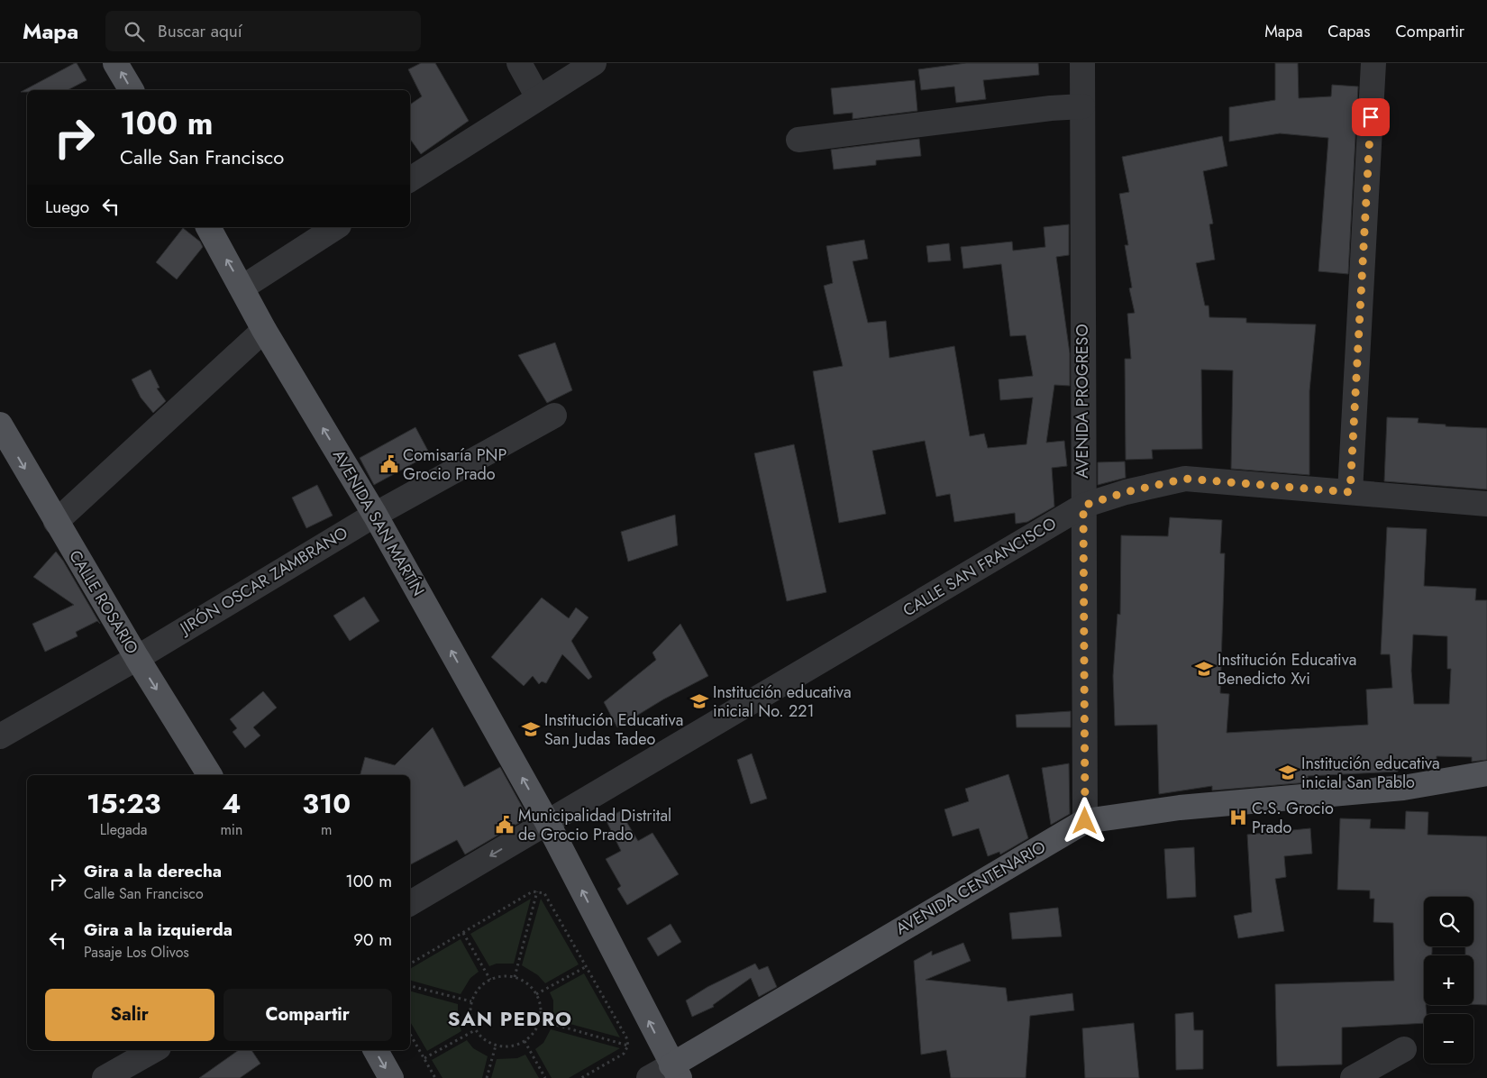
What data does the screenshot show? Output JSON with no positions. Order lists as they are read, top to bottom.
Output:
{
  "streets": {
    "main road": ["AVENIDA SAN MARTÍN", "CALLE ROSARIO", "AVENIDA CENTENARIO"],
    "street": ["AVENIDA PROGRESO", "CALLE SAN FRANCISCO", "JIRÓN OSCAR ZAMBRANO"]
  },
  "crossings": [
    ["AVENIDA PROGRESO", "CALLE SAN FRANCISCO"],
    ["AVENIDA PROGRESO", "AVENIDA CENTENARIO"],
    ["AVENIDA SAN MARTÍN", "CALLE SAN FRANCISCO"],
    ["AVENIDA SAN MARTÍN", "JIRÓN OSCAR ZAMBRANO"],
    ["AVENIDA SAN MARTÍN", "AVENIDA CENTENARIO"],
    ["JIRÓN OSCAR ZAMBRANO", "CALLE ROSARIO"]
  ],
  "one_way": ["AVENIDA SAN MARTÍN", "CALLE ROSARIO"],
  "districts": ["SAN PEDRO"],
  "places": {
    "public building": ["Comisaría PNP Grocio Prado", "Municipalidad Distrital de Grocio Prado"],
    "school or university": [
      "Institución Educativa Benedicto Xvi",
      "Institución educativa inicial No. 221",
      "Institución Educativa San Judas Tadeo",
      "Institución educativa inicial San Pablo"
    ],
    "hospital": ["C.S. Grocio Prado"]
  },
  "page": {
    "header": "Mapa",
    "search": "Buscar aquí",
    "nav": ["Mapa", "Capas", "Compartir"],
    "turn": ["100 m", "Calle San Francisco"],
    "then": "Luego",
    "eta": [
      "15:23",
      "Llegada",
      "4",
      "min",
      "310",
      "m"
    ],
    "list": [
      {
        "name": "Gira a la derecha",
        "note": "Calle San Francisco",
        "value": "100 m"
      },
      {
        "name": "Gira a la izquierda",
        "note": "Pasaje Los Olivos",
        "value": "90 m"
      }
    ],
    "map_buttons": ["+", "−"],
    "buttons": ["Salir", "Compartir"]
  }
}
